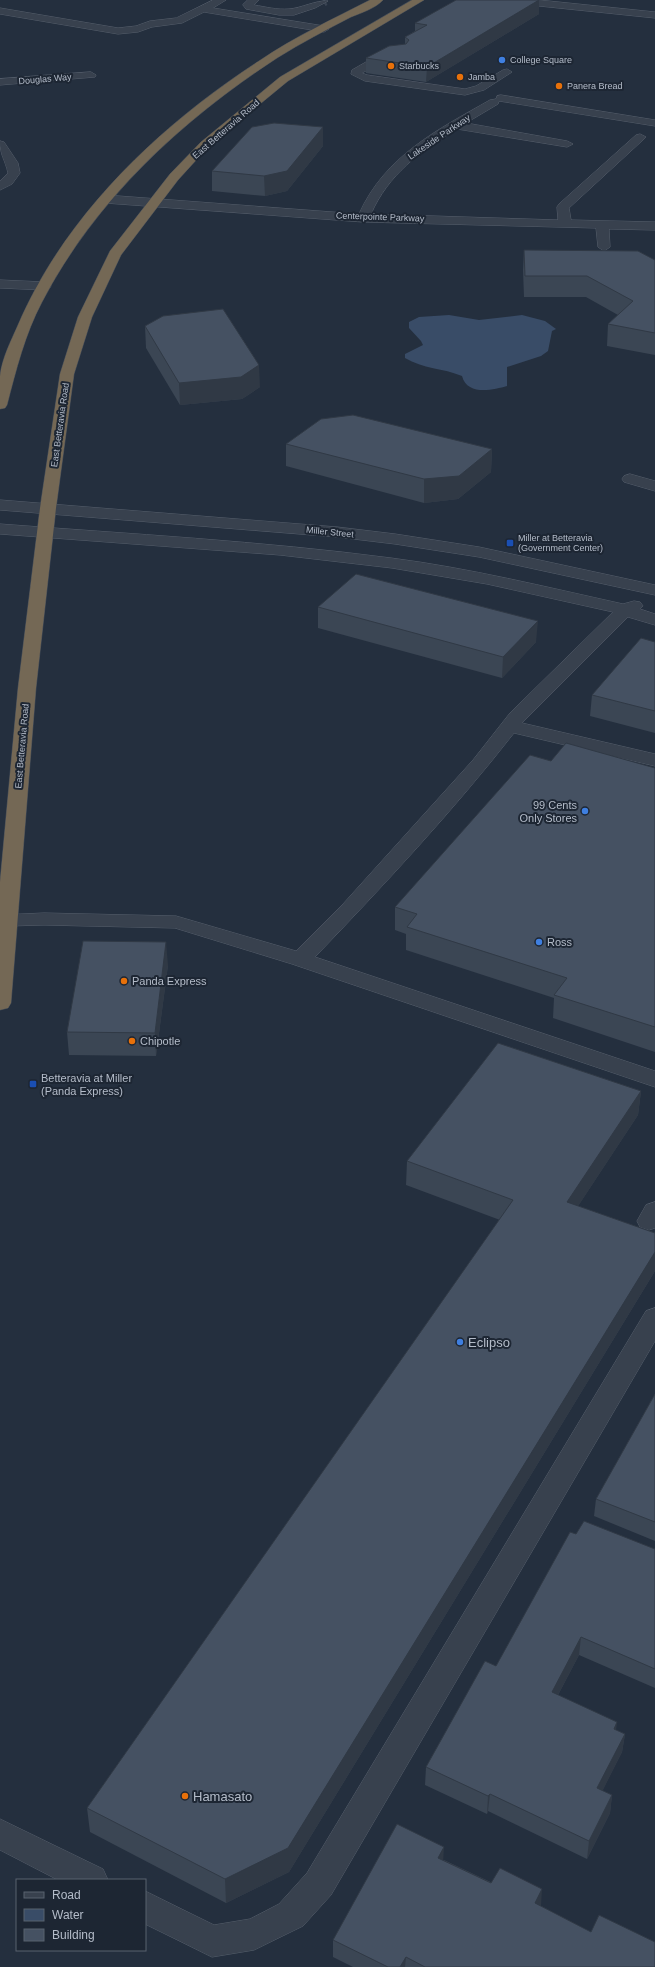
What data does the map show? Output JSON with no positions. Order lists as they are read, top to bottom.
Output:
{
  "streets": {
    "highway": ["East Betteravia Road"],
    "street": [
      "Douglas Way",
      "Lakeside Parkway",
      "Centerpointe Parkway",
      "Miller Street"
    ]
  },
  "crossings": [
    ["East Betteravia Road", "Centerpointe Parkway"],
    ["East Betteravia Road", "Miller Street"],
    ["Lakeside Parkway", "Centerpointe Parkway"]
  ],
  "places": {
    "other": [
      "College Square",
      "Starbucks",
      "Jamba",
      "Panera Bread",
      "99 Cents Only Stores",
      "Ross",
      "Panda Express",
      "Chipotle",
      "Eclipso",
      "Hamasato"
    ],
    "transit": ["Miller at Betteravia (Government Center)", "Betteravia at Miller (Panda Express)"]
  },
  "legend": ["Road", "Water", "Building"]
}
